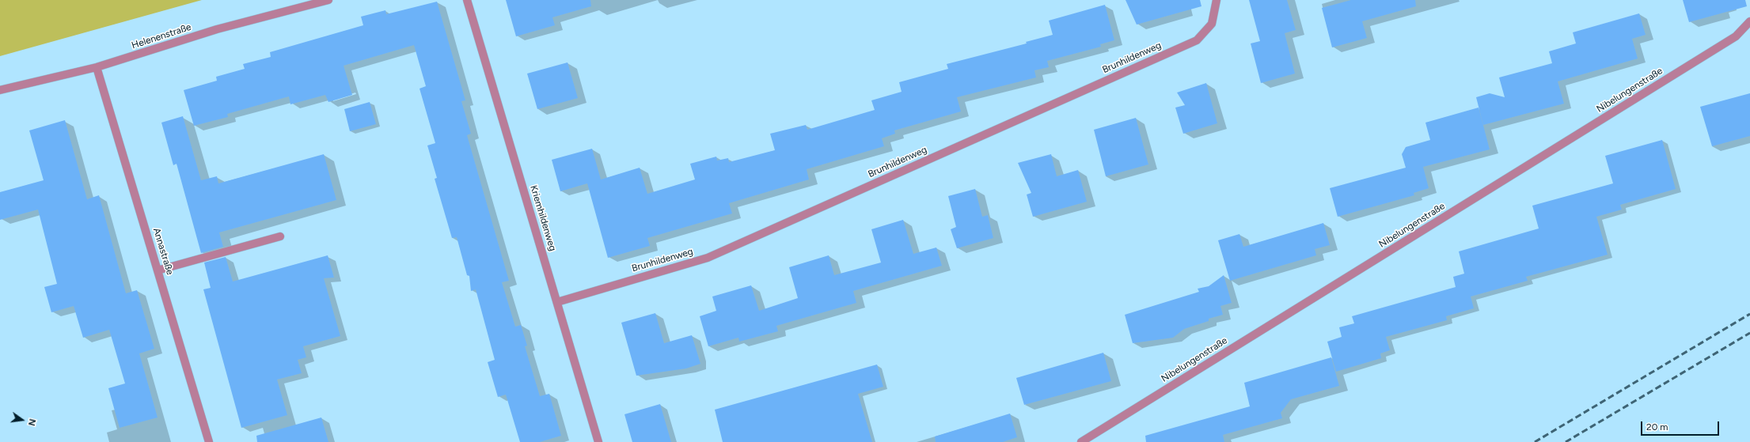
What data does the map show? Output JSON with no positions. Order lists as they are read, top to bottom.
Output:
{
  "streets": {
    "street": [
      "Helenenstraße",
      "Brunhildenweg",
      "Nibelungenstraße",
      "Kriemhildenweg",
      "Annastraße"
    ]
  },
  "crossings": [
    ["Helenenstraße", "Annastraße"],
    ["Brunhildenweg", "Kriemhildenweg"]
  ],
  "scale_bar": "20 m",
  "north": "right"
}
